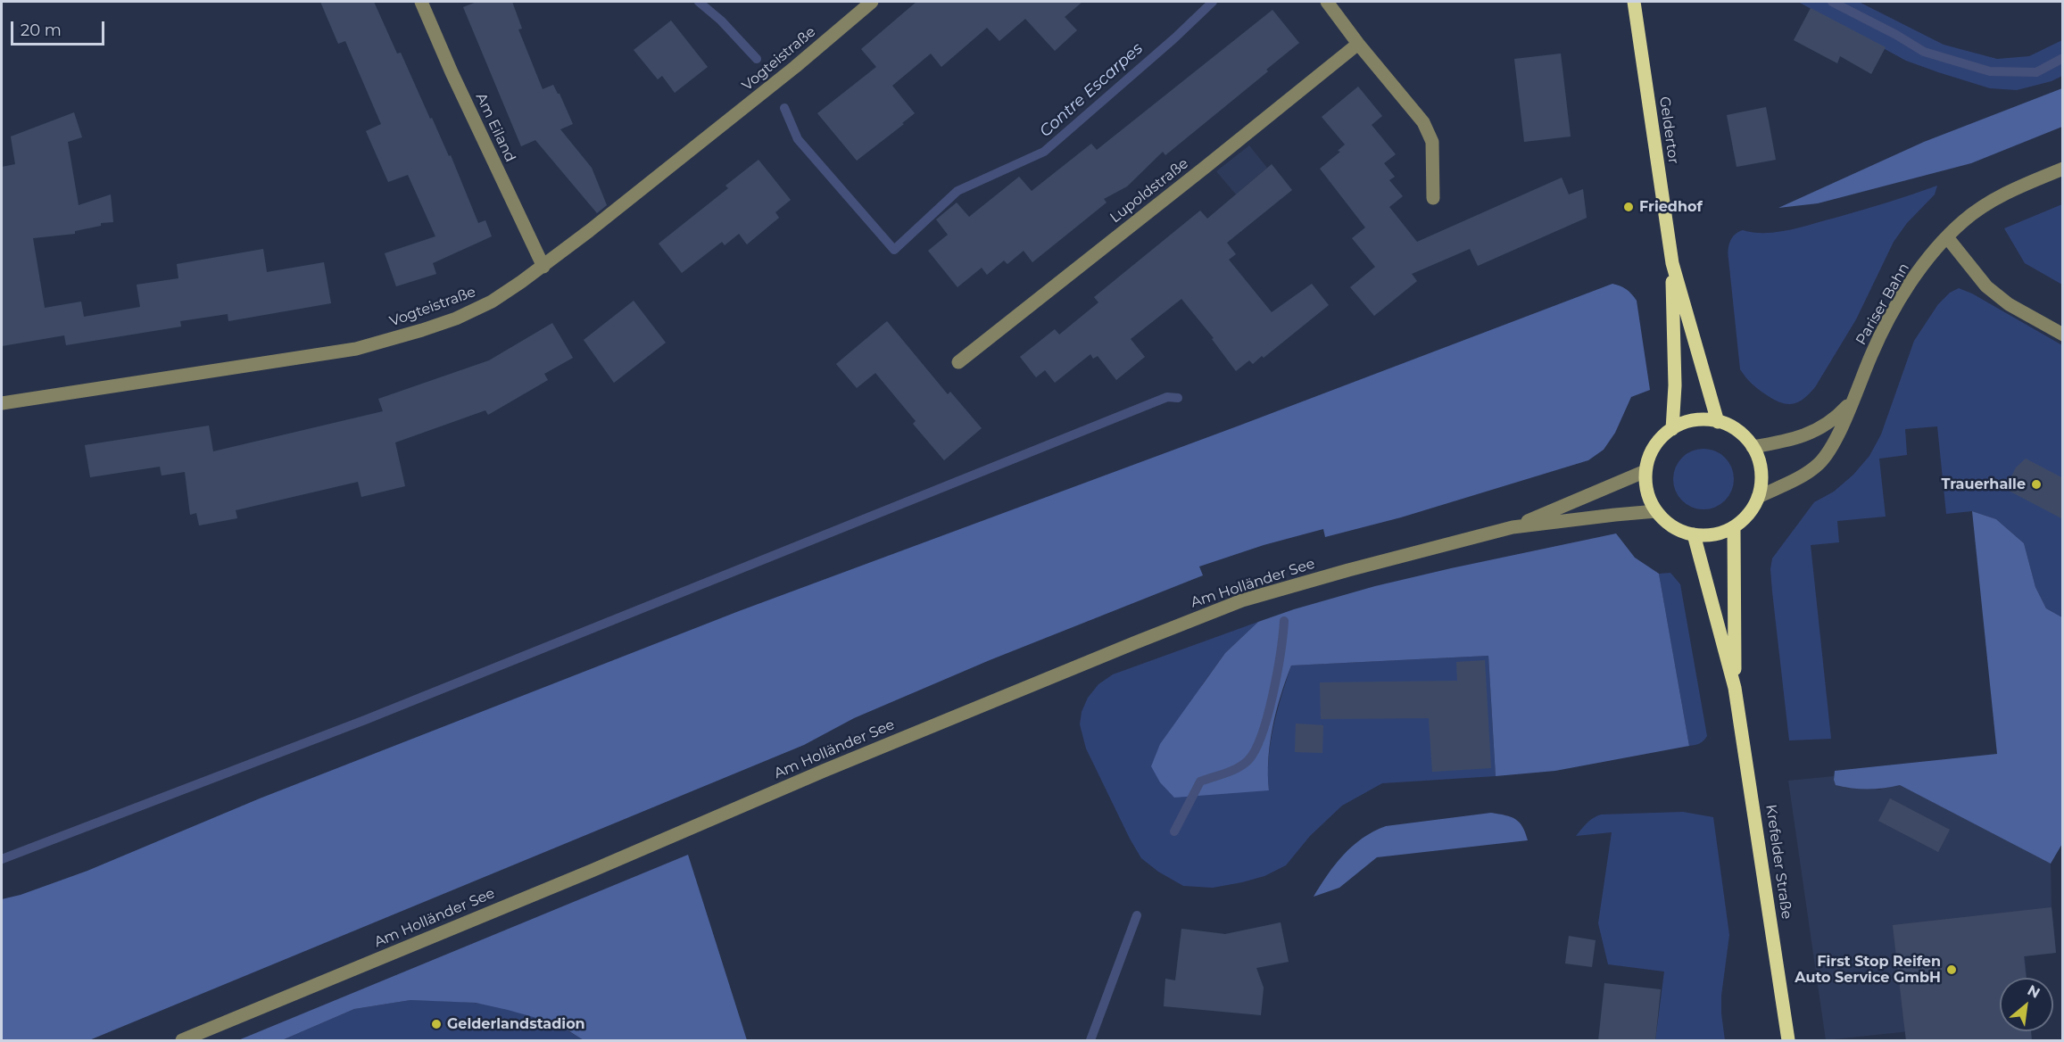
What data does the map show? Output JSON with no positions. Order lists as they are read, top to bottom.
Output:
{
  "streets": {
    "main road": ["Geldertor", "Krefelder Straße"],
    "street": [
      "Vogteistraße",
      "Am Eiland",
      "Lupoldstraße",
      "Pariser Bahn",
      "Am Holländer See"
    ]
  },
  "crossings": [
    ["Vogteistraße", "Am Eiland"],
    ["Geldertor", "Pariser Bahn"],
    ["Geldertor", "Am Holländer See"],
    ["Geldertor", "Krefelder Straße"],
    ["Pariser Bahn", "Am Holländer See"],
    ["Pariser Bahn", "Krefelder Straße"],
    ["Am Holländer See", "Krefelder Straße"]
  ],
  "water": ["Contre Escarpes"],
  "places": [
    "Friedhof",
    "Trauerhalle",
    "First Stop Reifen Auto Service GmbH",
    "Gelderlandstadion"
  ],
  "scale_bar": "20 m",
  "north": "top right"
}
